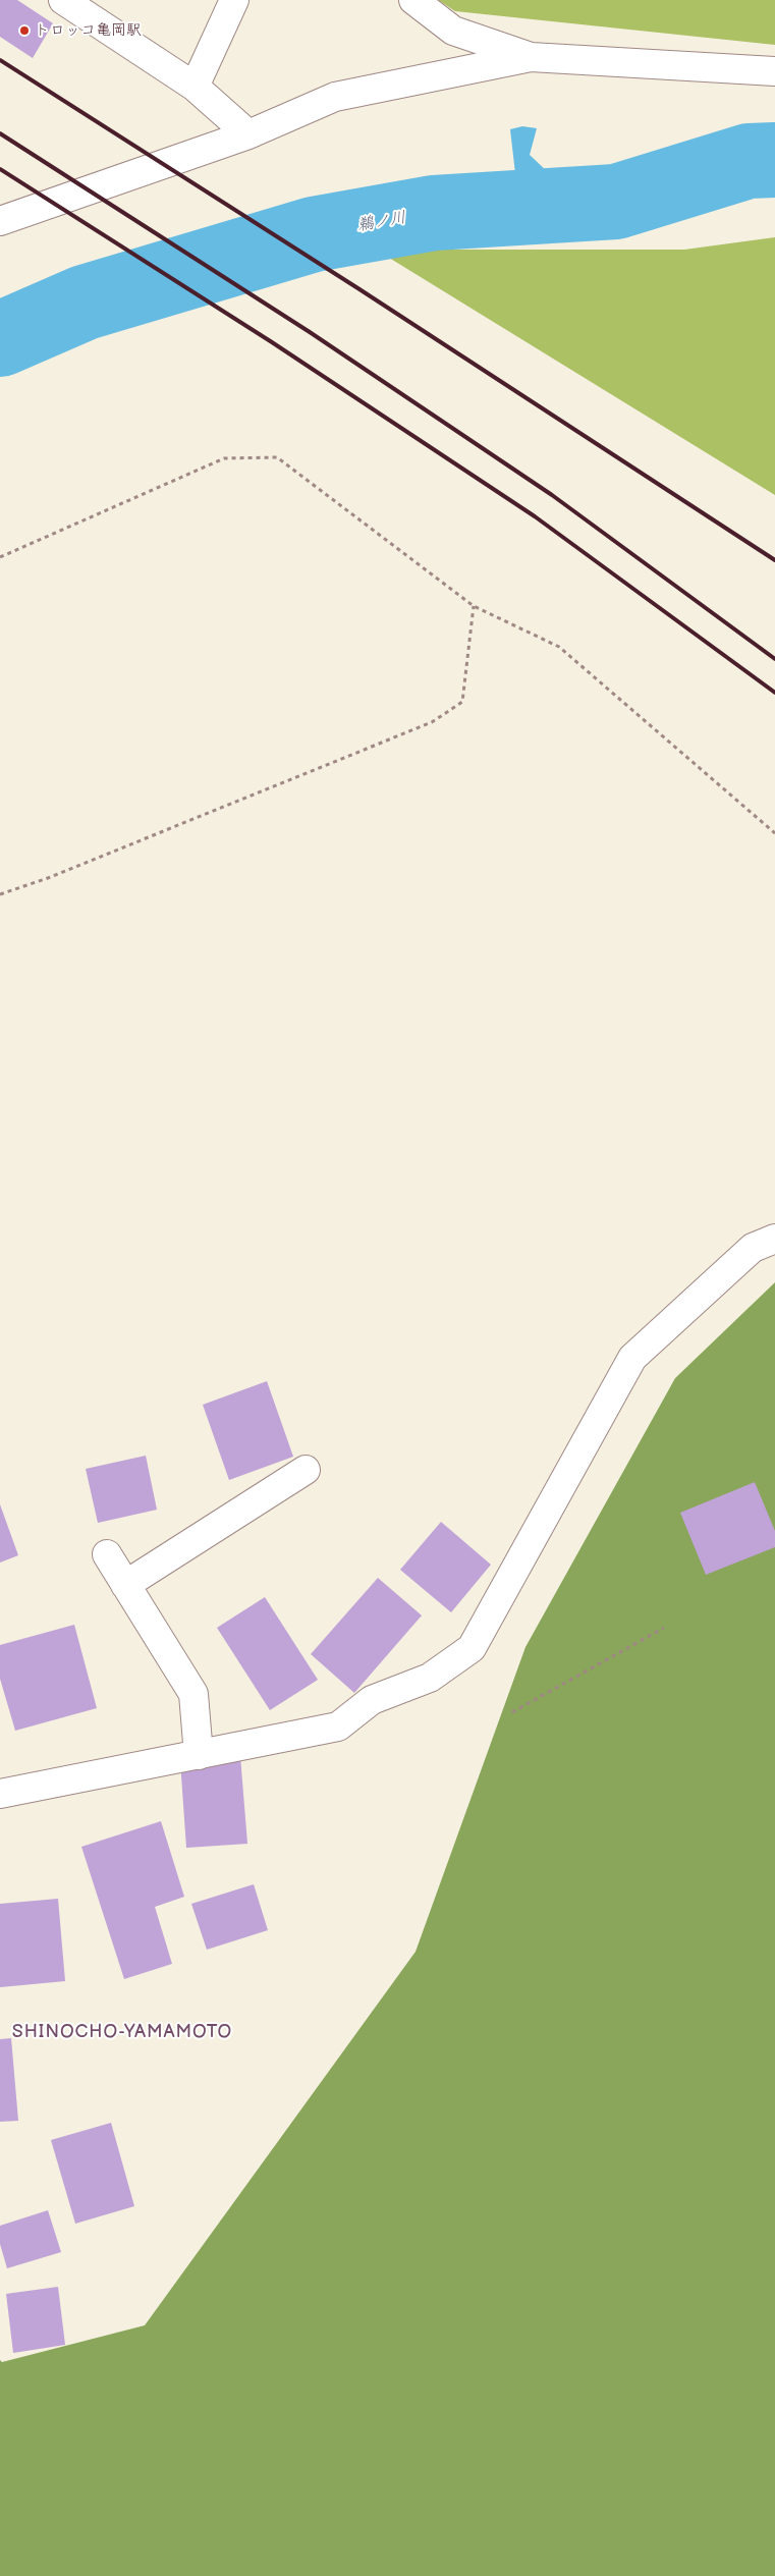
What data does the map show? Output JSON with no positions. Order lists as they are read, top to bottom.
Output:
{
  "districts": ["SHINOCHO-YAMAMOTO"],
  "water": ["鵜ノ川"],
  "places": ["トロッコ亀岡駅"]
}
